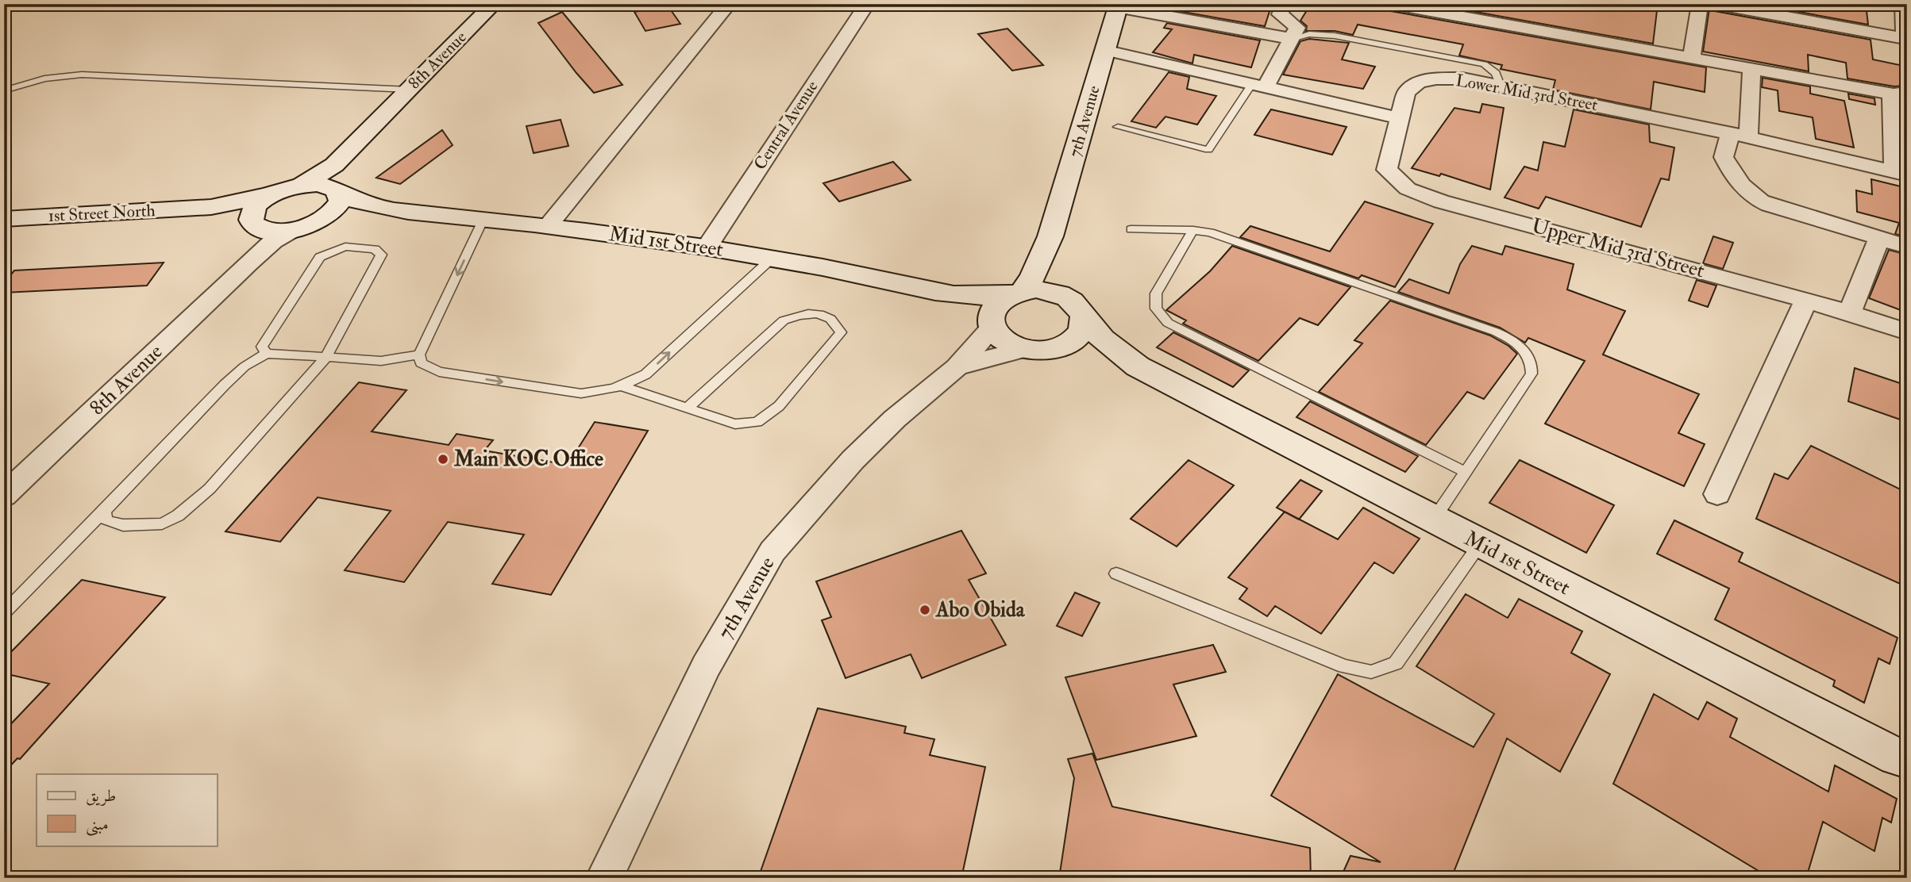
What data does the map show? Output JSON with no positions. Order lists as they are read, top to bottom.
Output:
{
  "streets": {
    "main road": [
      "8th Avenue",
      "7th Avenue",
      "1st Street North",
      "Mid 1st Street"
    ],
    "street": ["Lower Mid 3rd Street", "Central Avenue", "Upper Mid 3rd Street"]
  },
  "crossings": [
    ["8th Avenue", "1st Street North"],
    ["8th Avenue", "Mid 1st Street"],
    ["Lower Mid 3rd Street", "Upper Mid 3rd Street"],
    ["7th Avenue", "Mid 1st Street"],
    ["Central Avenue", "Mid 1st Street"],
    ["1st Street North", "Mid 1st Street"]
  ],
  "places": ["Main KOC Office", "Abo Obida"],
  "legend": ["طريق", "مبنى"]
}
